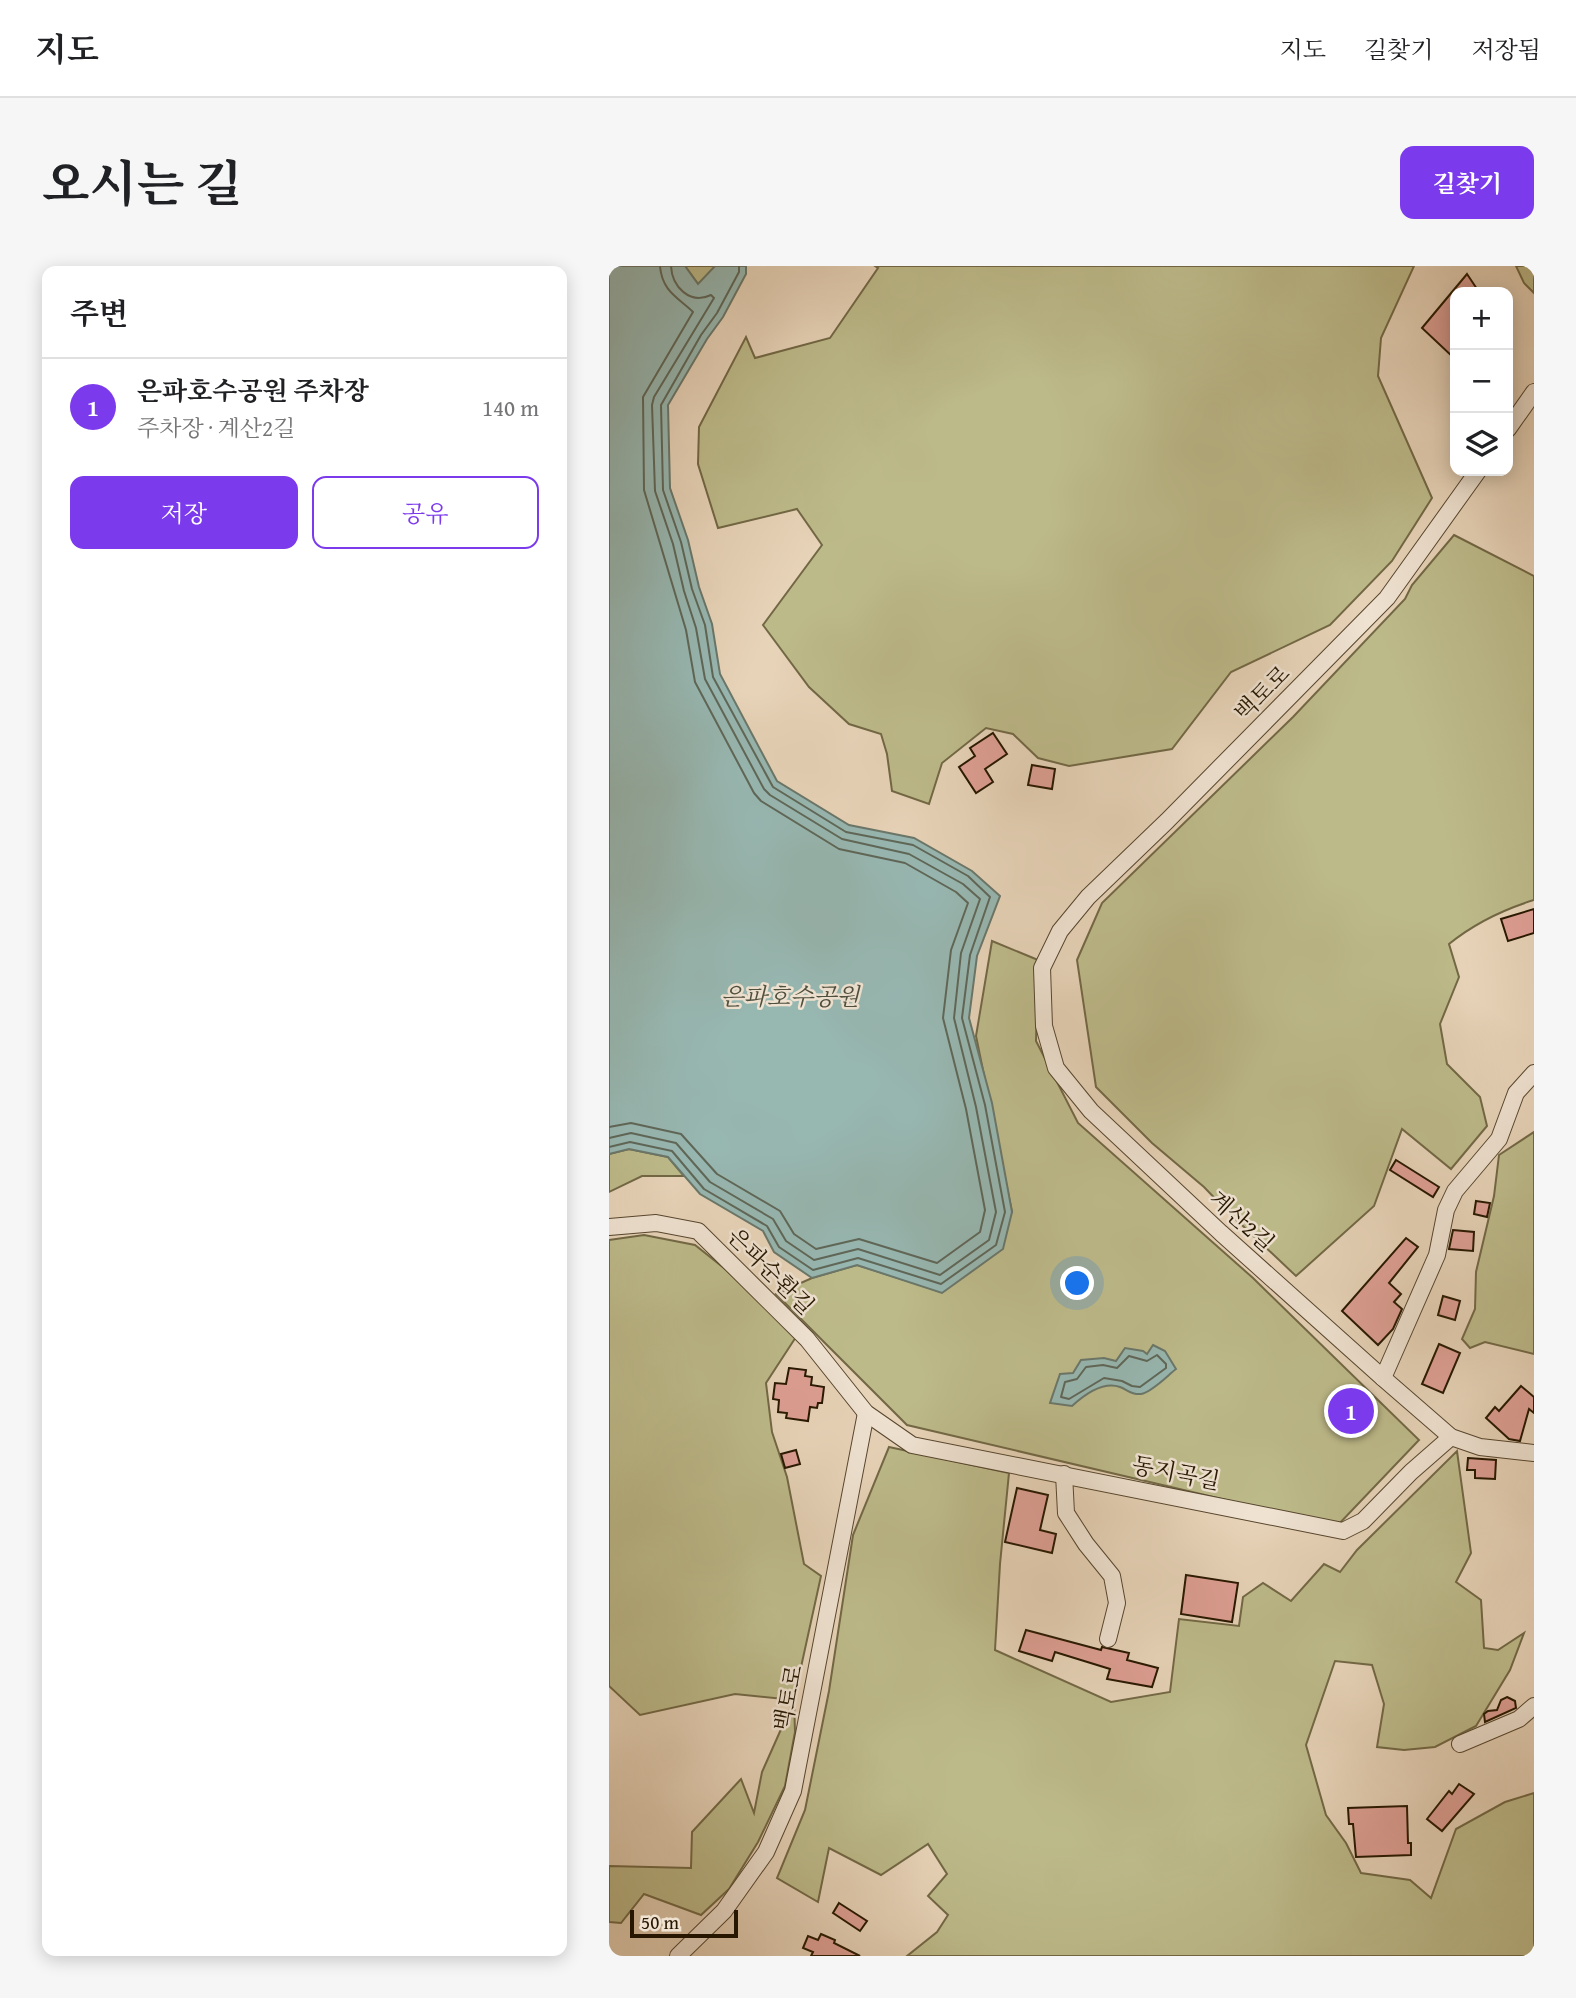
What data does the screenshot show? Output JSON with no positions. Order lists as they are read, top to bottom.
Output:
{
  "streets": {
    "street": [
      "백토로",
      "계산2길",
      "은파순환길",
      "동지곡길"
    ]
  },
  "crossings": [
    ["백토로", "계산2길"],
    ["백토로", "은파순환길"],
    ["백토로", "동지곡길"],
    ["계산2길", "동지곡길"],
    ["은파순환길", "동지곡길"]
  ],
  "water": ["은파호수공원"],
  "scale_bar": "50 m",
  "page": {
    "header": "지도",
    "nav": ["지도", "길찾기", "저장됨"],
    "title": "오시는 길",
    "buttons": [
      "길찾기",
      ["저장", "공유"]
    ],
    "heading": "주변",
    "map_buttons": ["+", "−"],
    "list": [
      {
        "mark": "1",
        "name": "은파호수공원 주차장",
        "note": "주차장 · 계산2길",
        "value": "140 m"
      }
    ],
    "pins": "1",
    "scale": "50 m"
  }
}
